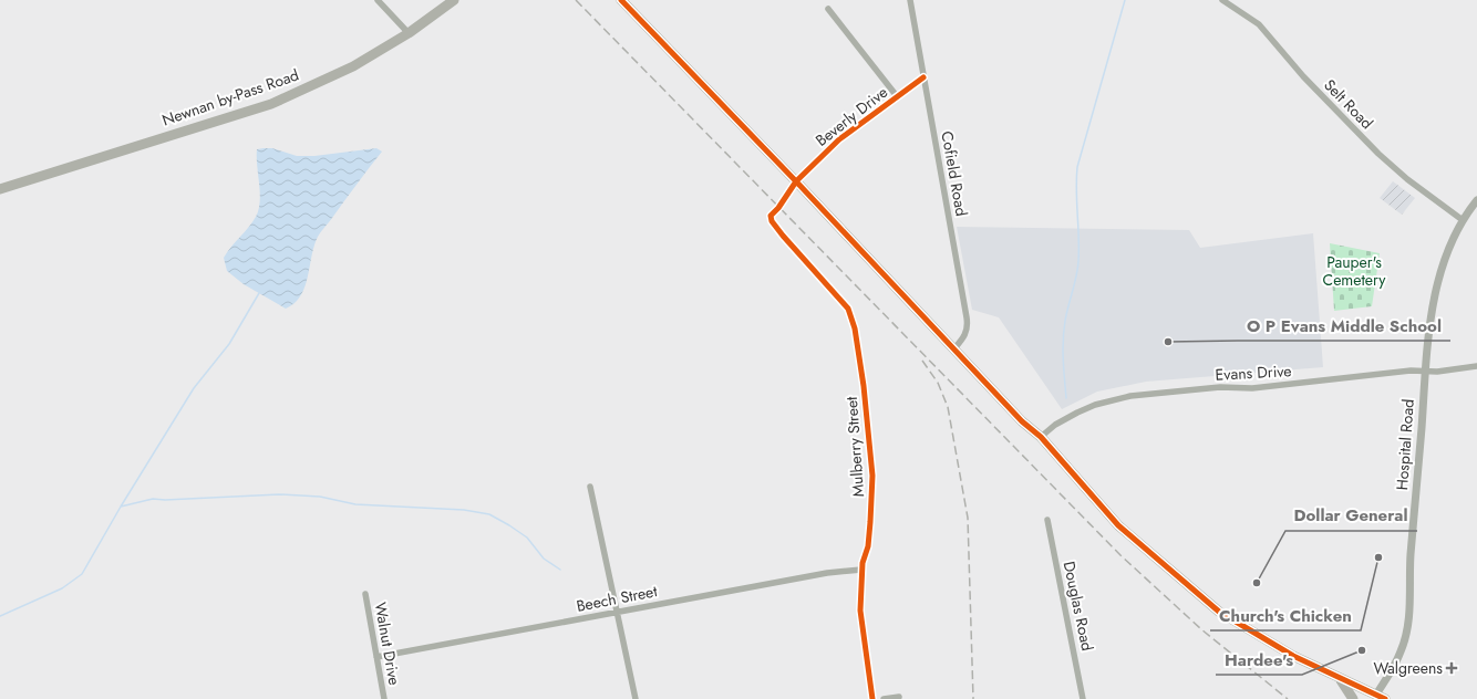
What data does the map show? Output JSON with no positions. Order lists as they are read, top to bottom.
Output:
{
  "streets": {
    "main road": ["Newnan by-Pass Road"],
    "street": [
      "Selt Road",
      "Beverly Drive",
      "Cofield Road",
      "Evans Drive",
      "Hospital Road",
      "Mulberry Street",
      "Beech Street",
      "Douglas Road",
      "Walnut Drive"
    ]
  },
  "crossings": [
    ["Selt Road", "Hospital Road"],
    ["Beverly Drive", "Cofield Road"],
    ["Beverly Drive", "Mulberry Street"],
    ["Evans Drive", "Hospital Road"],
    ["Mulberry Street", "Beech Street"],
    ["Beech Street", "Walnut Drive"]
  ],
  "parks": ["Pauper's Cemetery"],
  "places": {
    "other": [
      "O P Evans Middle School",
      "Church's Chicken",
      "Dollar General",
      "Hardee's"
    ],
    "health": ["Walgreens"]
  }
}
